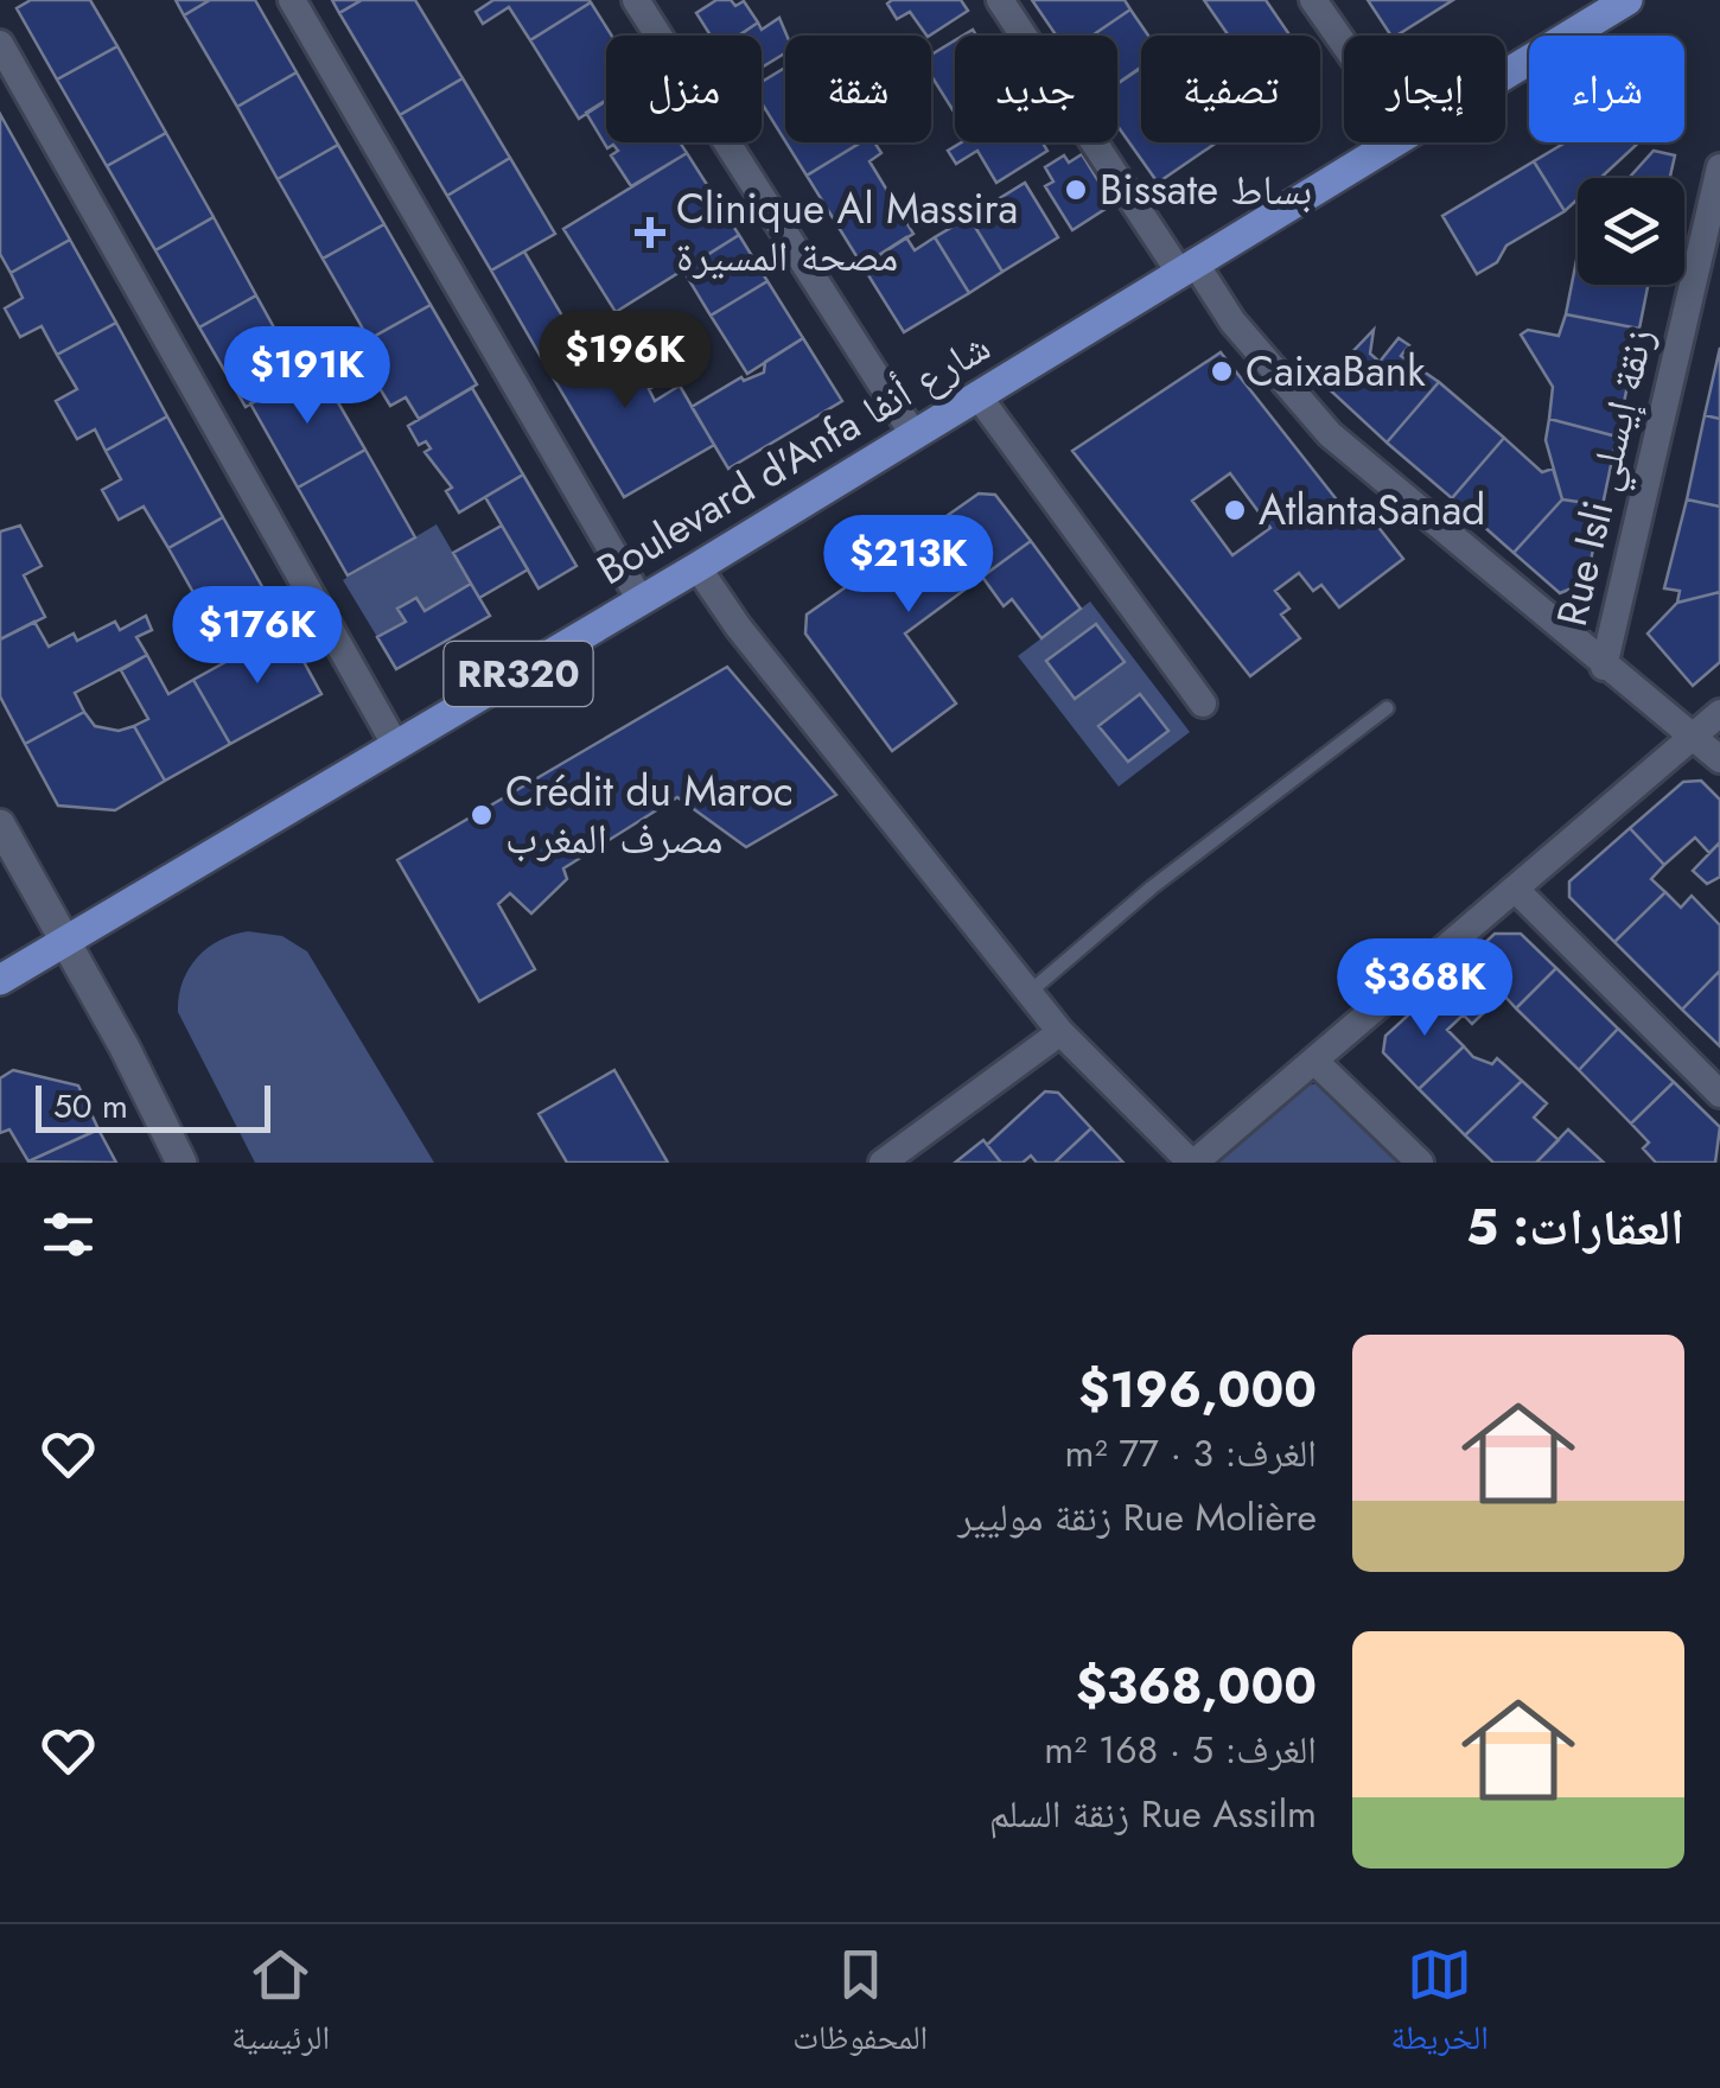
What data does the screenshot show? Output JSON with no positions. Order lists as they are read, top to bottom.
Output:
{
  "streets": {
    "main road": ["Boulevard d'Anfa شارع أنفا", "RR320"],
    "street": ["Rue Isli زنقة إيسلي"]
  },
  "places": {
    "other": [
      "Bissate بساط",
      "CaixaBank",
      "AtlantaSanad",
      "Crédit du Maroc مصرف المغرب"
    ],
    "health": ["Clinique Al Massira مصحة المسيرة"]
  },
  "scale_bar": "50 m",
  "page": {
    "chip": [
      "شراء",
      "إيجار",
      "تصفية",
      "جديد",
      "شقة",
      "منزل"
    ],
    "price": [
      "$196K",
      "$191K",
      "$213K",
      "$176K",
      "$368K"
    ],
    "scale": "50 m",
    "heading": "العقارات: 5",
    "list": [
      {
        "name": "$196,000",
        "note": "الغرف: 3 · 77 m² · Rue Molière زنقة موليير"
      },
      {
        "name": "$368,000",
        "note": "الغرف: 5 · 168 m² · Rue Assilm زنقة السلم"
      }
    ],
    "tabs": ["الخريطة", "المحفوظات", "الرئيسية"]
  }
}
